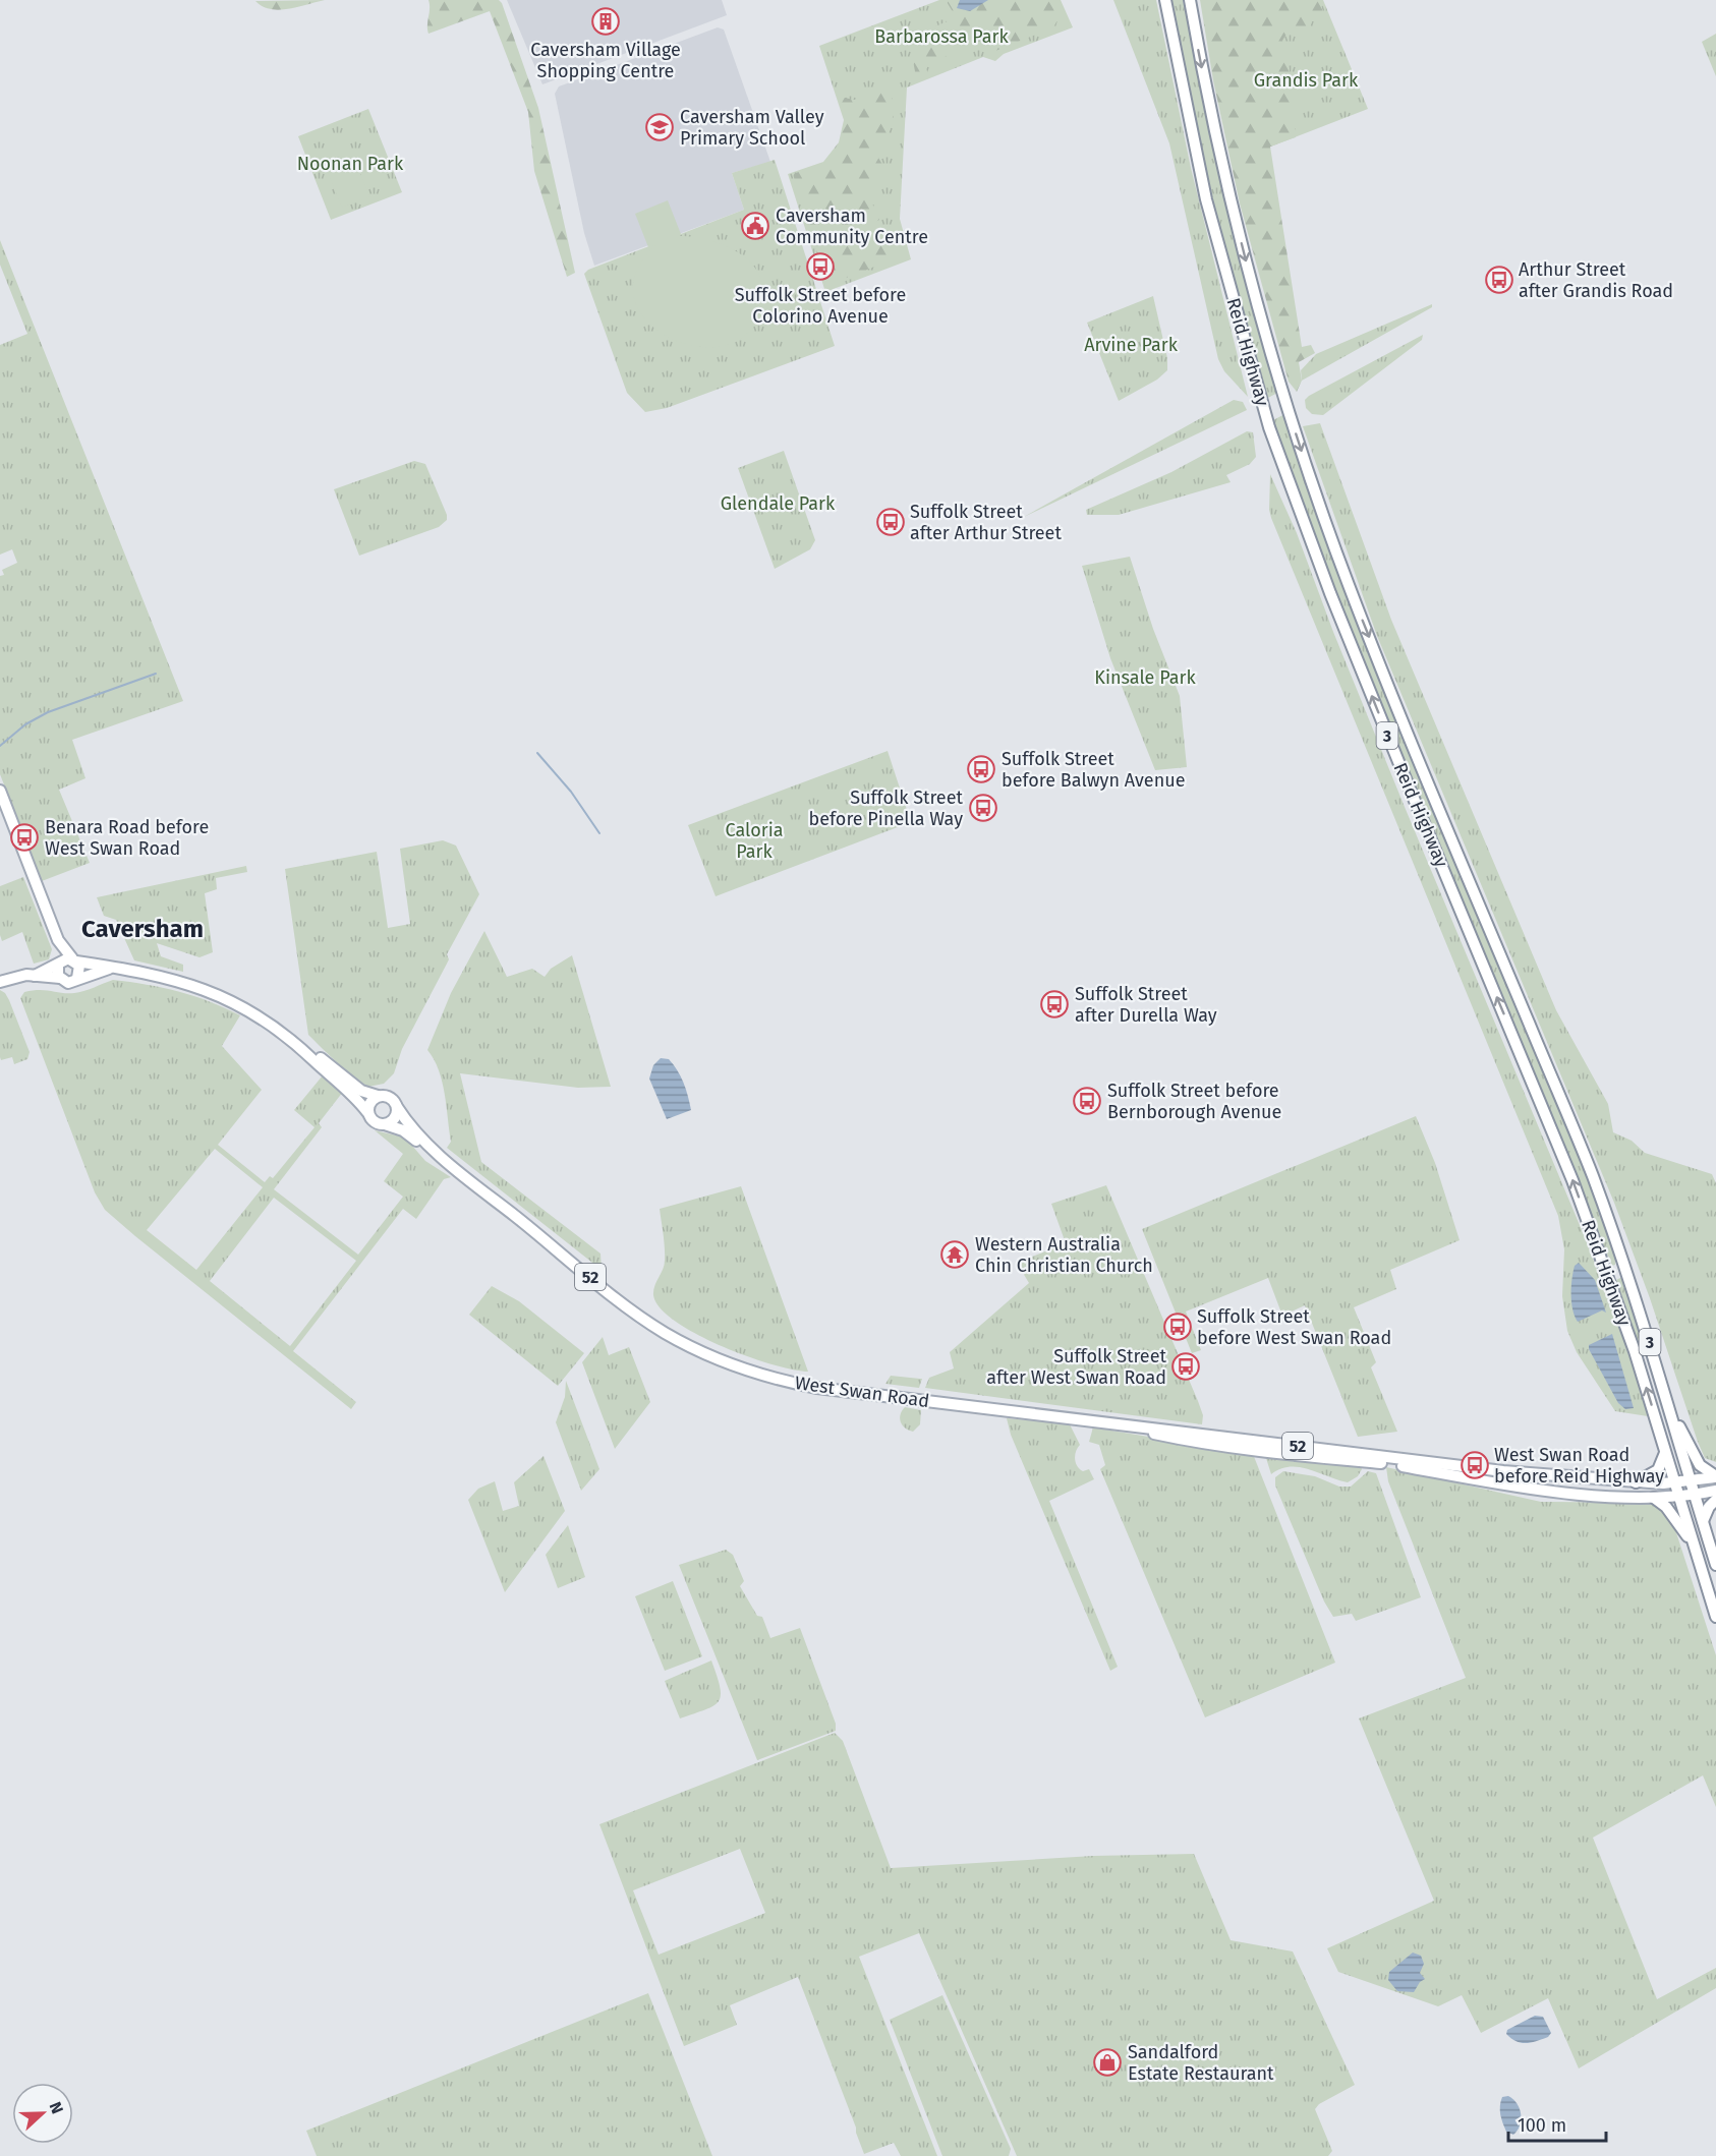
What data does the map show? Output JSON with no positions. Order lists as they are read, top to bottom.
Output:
{
  "streets": {
    "main road": [
      "Reid Highway",
      "3",
      "52",
      "West Swan Road"
    ]
  },
  "crossings": [
    ["Reid Highway", "West Swan Road"],
    ["52", "West Swan Road"]
  ],
  "districts": ["Caversham"],
  "parks": [
    "Barbarossa Park",
    "Grandis Park",
    "Noonan Park",
    "Arvine Park",
    "Glendale Park",
    "Kinsale Park",
    "Caloria Park"
  ],
  "places": {
    "building": ["Caversham Village Shopping Centre"],
    "school or university": ["Caversham Valley Primary School"],
    "public building": ["Caversham Community Centre"],
    "bus stop": [
      "Suffolk Street before Colorino Avenue",
      "Arthur Street after Grandis Road",
      "Suffolk Street after Arthur Street",
      "Suffolk Street before Balwyn Avenue",
      "Suffolk Street before Pinella Way",
      "Benara Road before West Swan Road",
      "Suffolk Street after Durella Way",
      "Suffolk Street before Bernborough Avenue",
      "Suffolk Street before West Swan Road",
      "Suffolk Street after West Swan Road",
      "West Swan Road before Reid Highway"
    ],
    "temple": ["Western Australia Chin Christian Church"],
    "shop": ["Sandalford Estate Restaurant"]
  },
  "scale_bar": "100 m",
  "north": "right"
}
